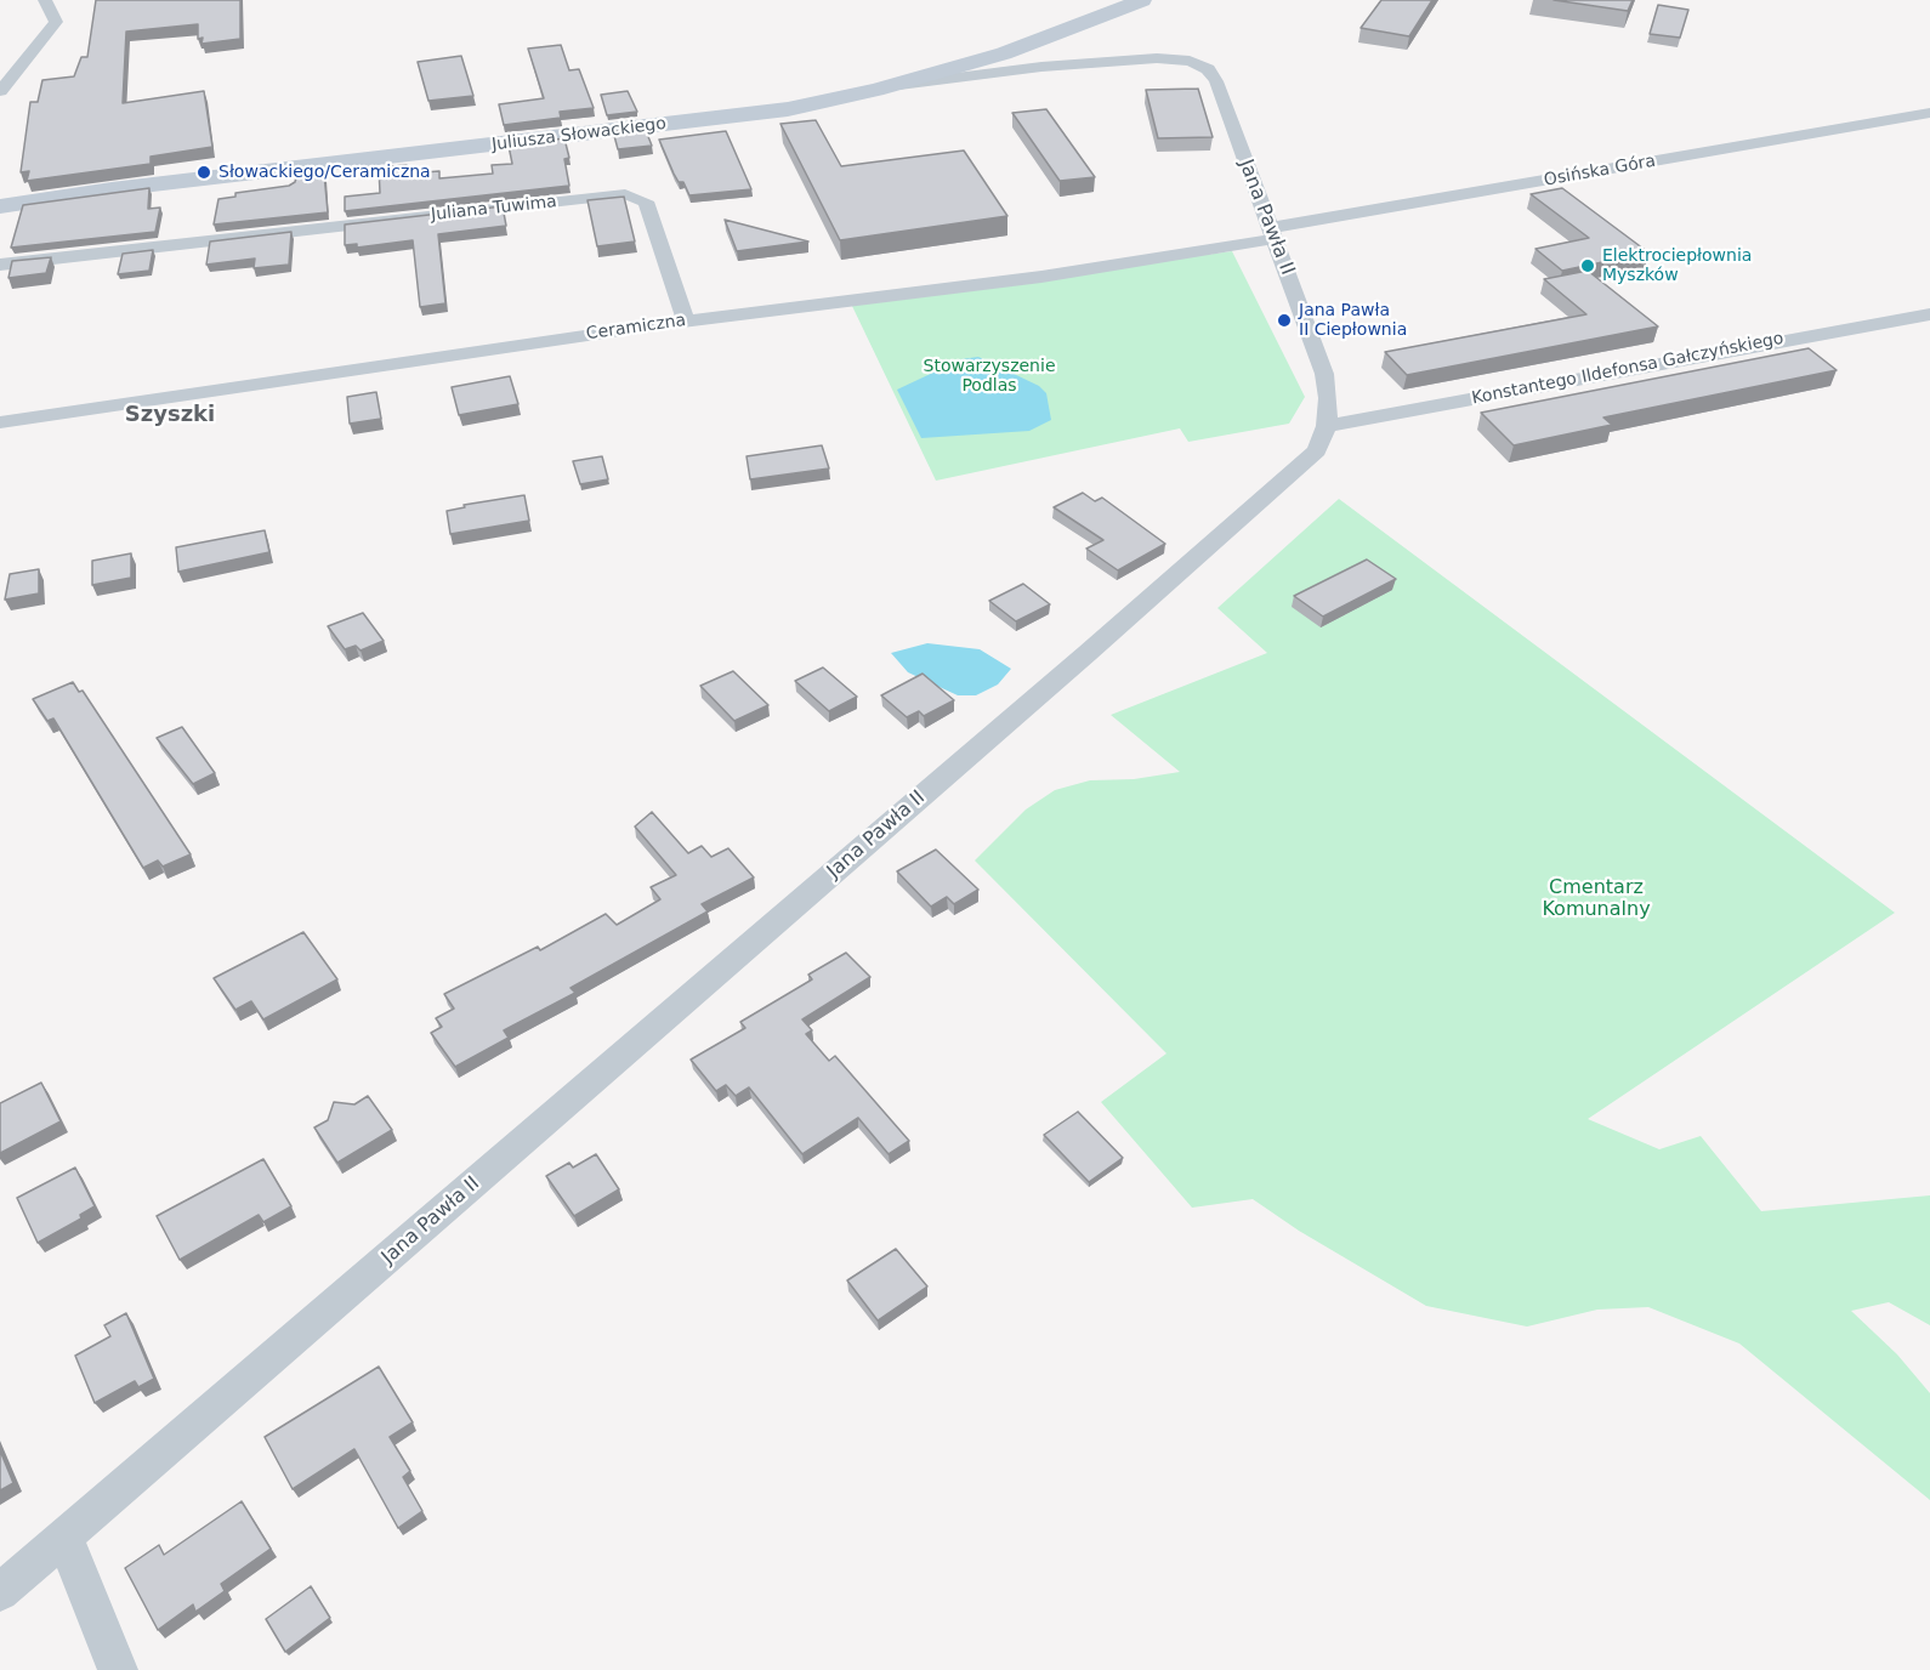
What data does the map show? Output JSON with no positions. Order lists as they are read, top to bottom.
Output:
{
  "streets": {
    "street": [
      "Juliusza Słowackiego",
      "Osińska Góra",
      "Juliana Tuwima",
      "Jana Pawła II",
      "Ceramiczna",
      "Konstantego Ildefonsa Gałczyńskiego"
    ]
  },
  "crossings": [
    ["Juliusza Słowackiego", "Jana Pawła II"],
    ["Osińska Góra", "Jana Pawła II"],
    ["Osińska Góra", "Ceramiczna"],
    ["Juliana Tuwima", "Ceramiczna"],
    ["Jana Pawła II", "Ceramiczna"],
    ["Jana Pawła II", "Konstantego Ildefonsa Gałczyńskiego"]
  ],
  "districts": ["Szyszki"],
  "parks": ["Stowarzyszenie Podlas", "Cmentarz Komunalny"],
  "places": ["Słowackiego/Ceramiczna", "Elektrociepłownia Myszków", "Jana Pawła II Ciepłownia"]
}
